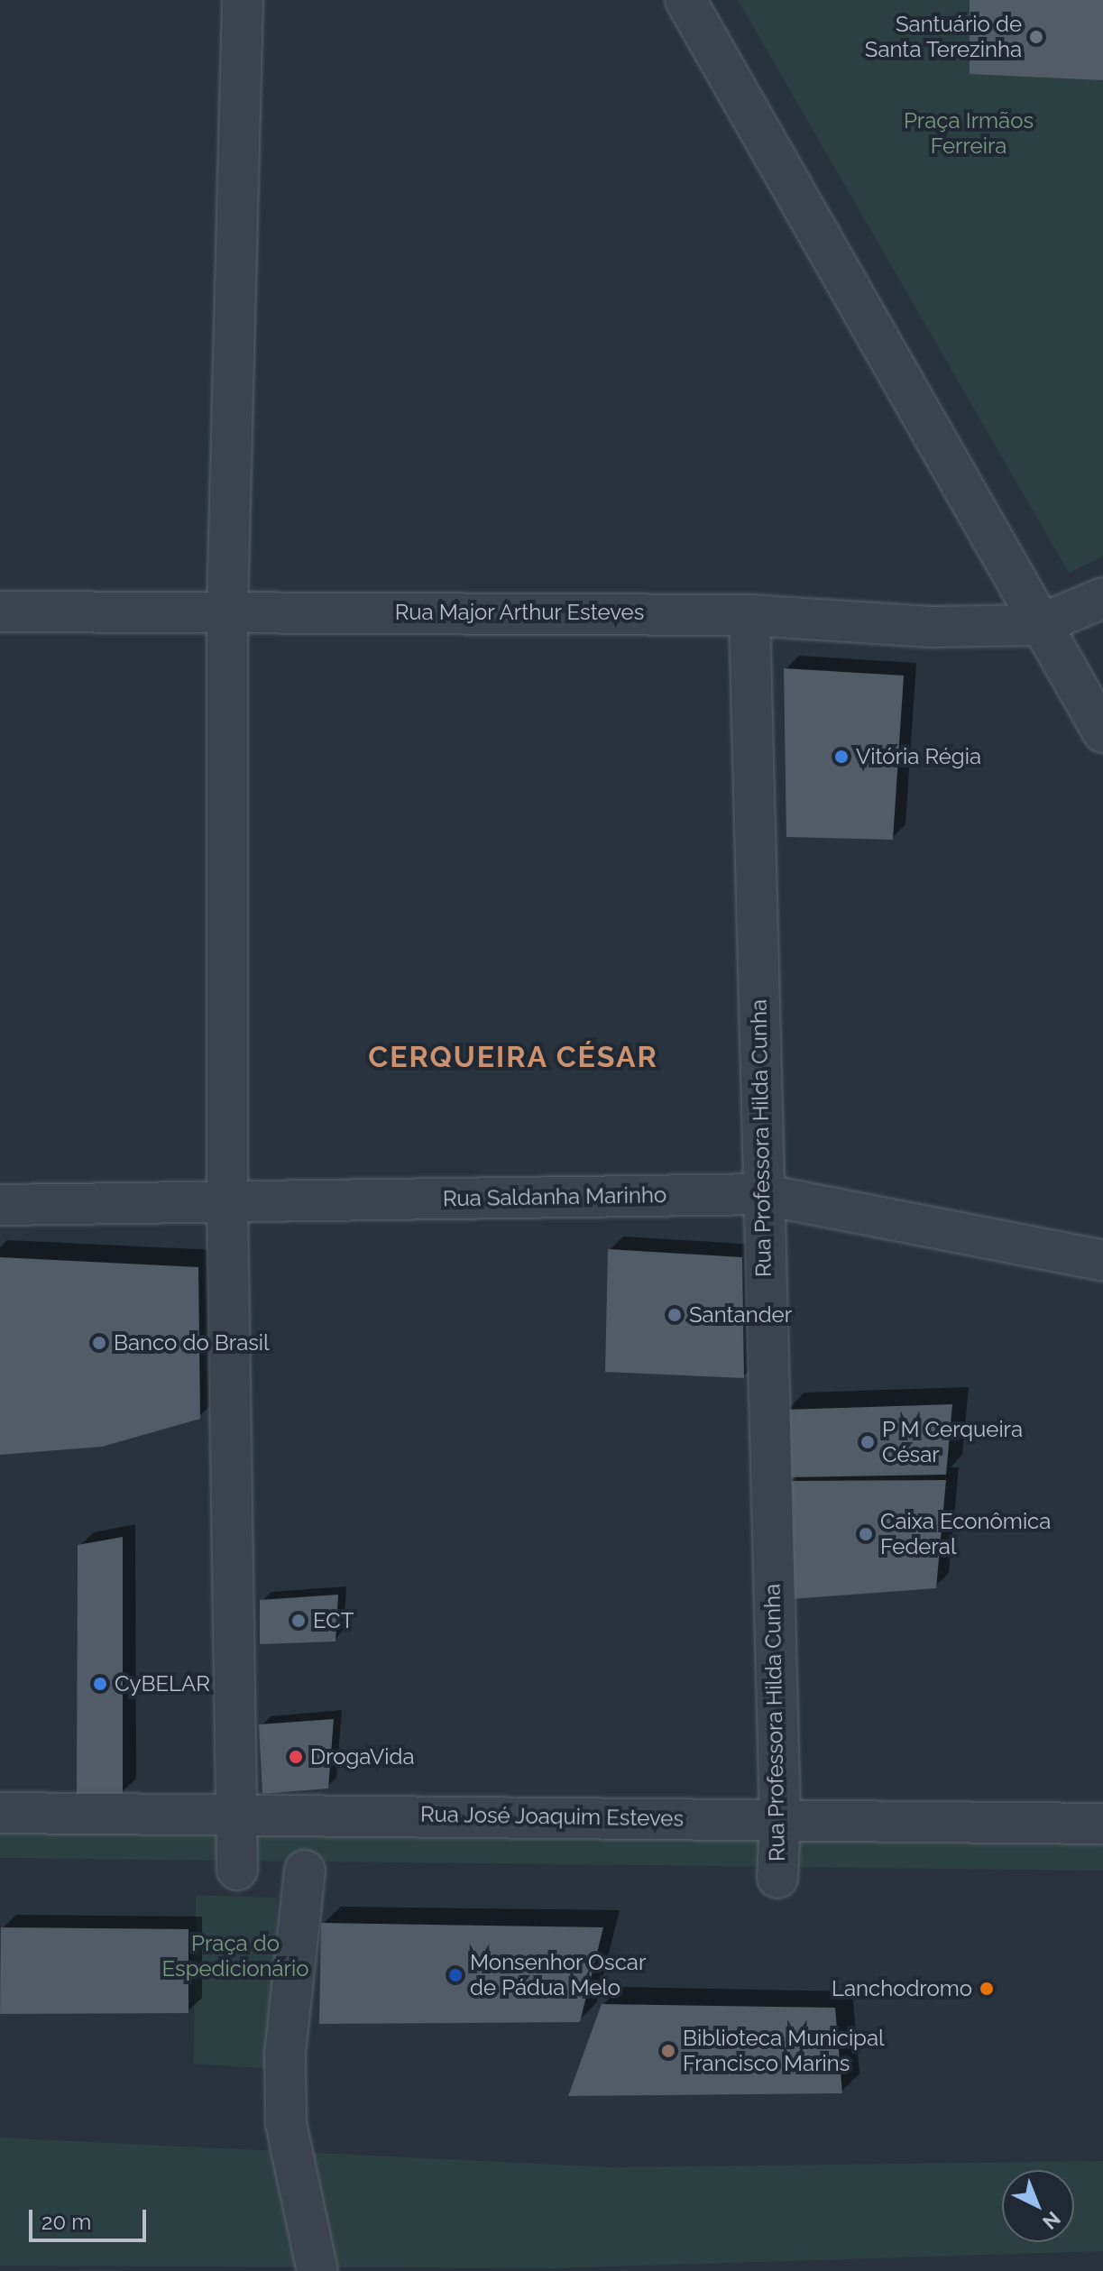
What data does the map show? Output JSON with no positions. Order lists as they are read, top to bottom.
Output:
{
  "streets": {
    "street": [
      "Rua Major Arthur Esteves",
      "Rua Professora Hilda Cunha",
      "Rua Saldanha Marinho",
      "Rua José Joaquim Esteves"
    ]
  },
  "crossings": [
    ["Rua Major Arthur Esteves", "Rua Professora Hilda Cunha"],
    ["Rua Professora Hilda Cunha", "Rua Saldanha Marinho"],
    ["Rua Professora Hilda Cunha", "Rua José Joaquim Esteves"]
  ],
  "districts": ["CERQUEIRA CÉSAR"],
  "parks": ["Praça Irmãos Ferreira", "Praça do Espedicionário"],
  "places": [
    "Santuário de Santa Terezinha",
    "Vitória Régia",
    "Santander",
    "Banco do Brasil",
    "P M Cerqueira César",
    "Caixa Econômica Federal",
    "ECT",
    "CyBELAR",
    "DrogaVida",
    "Monsenhor Oscar de Pádua Melo",
    "Lanchodromo",
    "Biblioteca Municipal Francisco Marins"
  ],
  "scale_bar": "20 m",
  "north": "bottom right"
}
